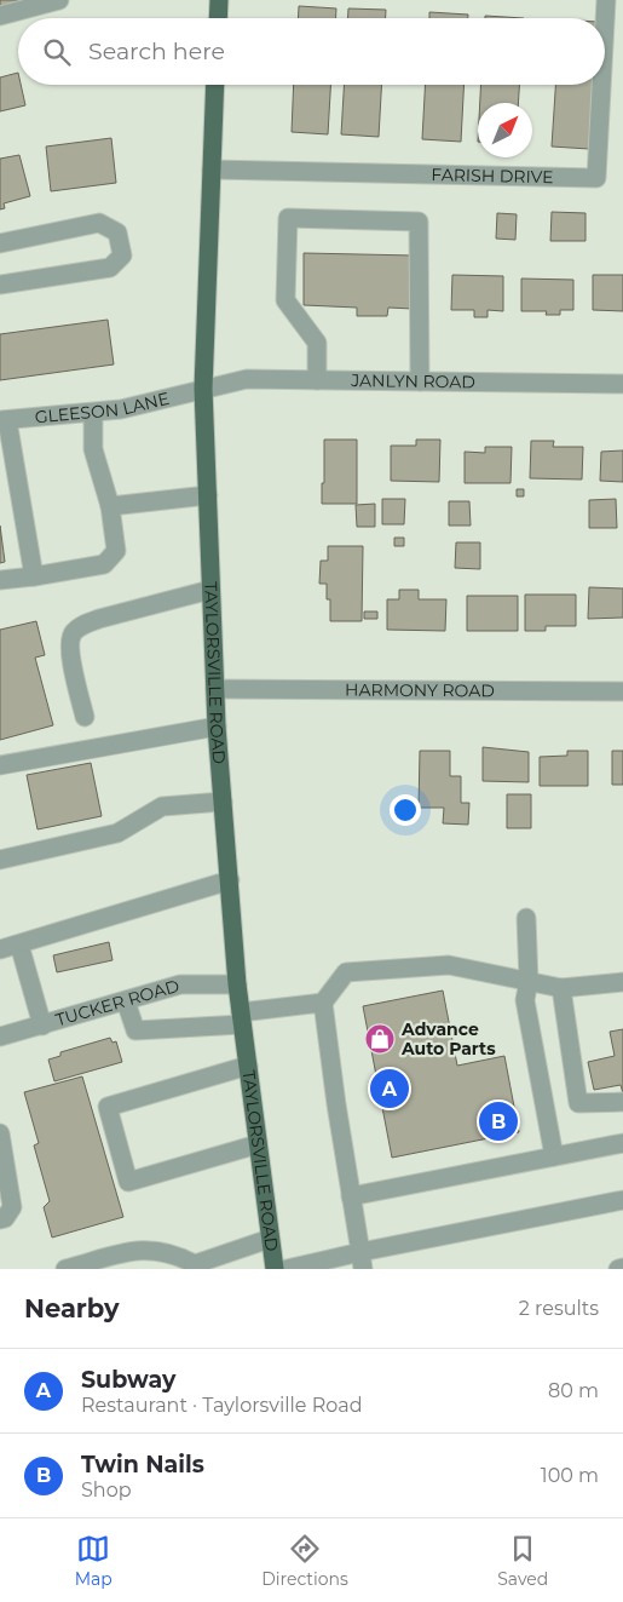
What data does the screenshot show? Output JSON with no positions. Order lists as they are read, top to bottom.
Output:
{
  "streets": {
    "main road": ["TAYLORSVILLE ROAD"],
    "street": [
      "FARISH DRIVE",
      "JANLYN ROAD",
      "GLEESON LANE",
      "HARMONY ROAD",
      "TUCKER ROAD"
    ]
  },
  "crossings": [
    ["FARISH DRIVE", "TAYLORSVILLE ROAD"],
    ["JANLYN ROAD", "GLEESON LANE"],
    ["JANLYN ROAD", "TAYLORSVILLE ROAD"],
    ["GLEESON LANE", "TAYLORSVILLE ROAD"],
    ["TAYLORSVILLE ROAD", "HARMONY ROAD"],
    ["TAYLORSVILLE ROAD", "TUCKER ROAD"]
  ],
  "places": {
    "shop": ["Advance Auto Parts"]
  },
  "north": "top right",
  "page": {
    "search": "Search here",
    "pins": ["A", "B"],
    "heading": ["Nearby", "2 results"],
    "list": [
      {
        "mark": "A",
        "name": "Subway",
        "note": "Restaurant · Taylorsville Road",
        "value": "80 m"
      },
      {
        "mark": "B",
        "name": "Twin Nails",
        "note": "Shop",
        "value": "100 m"
      }
    ],
    "nav": ["Map", "Directions", "Saved"]
  }
}
